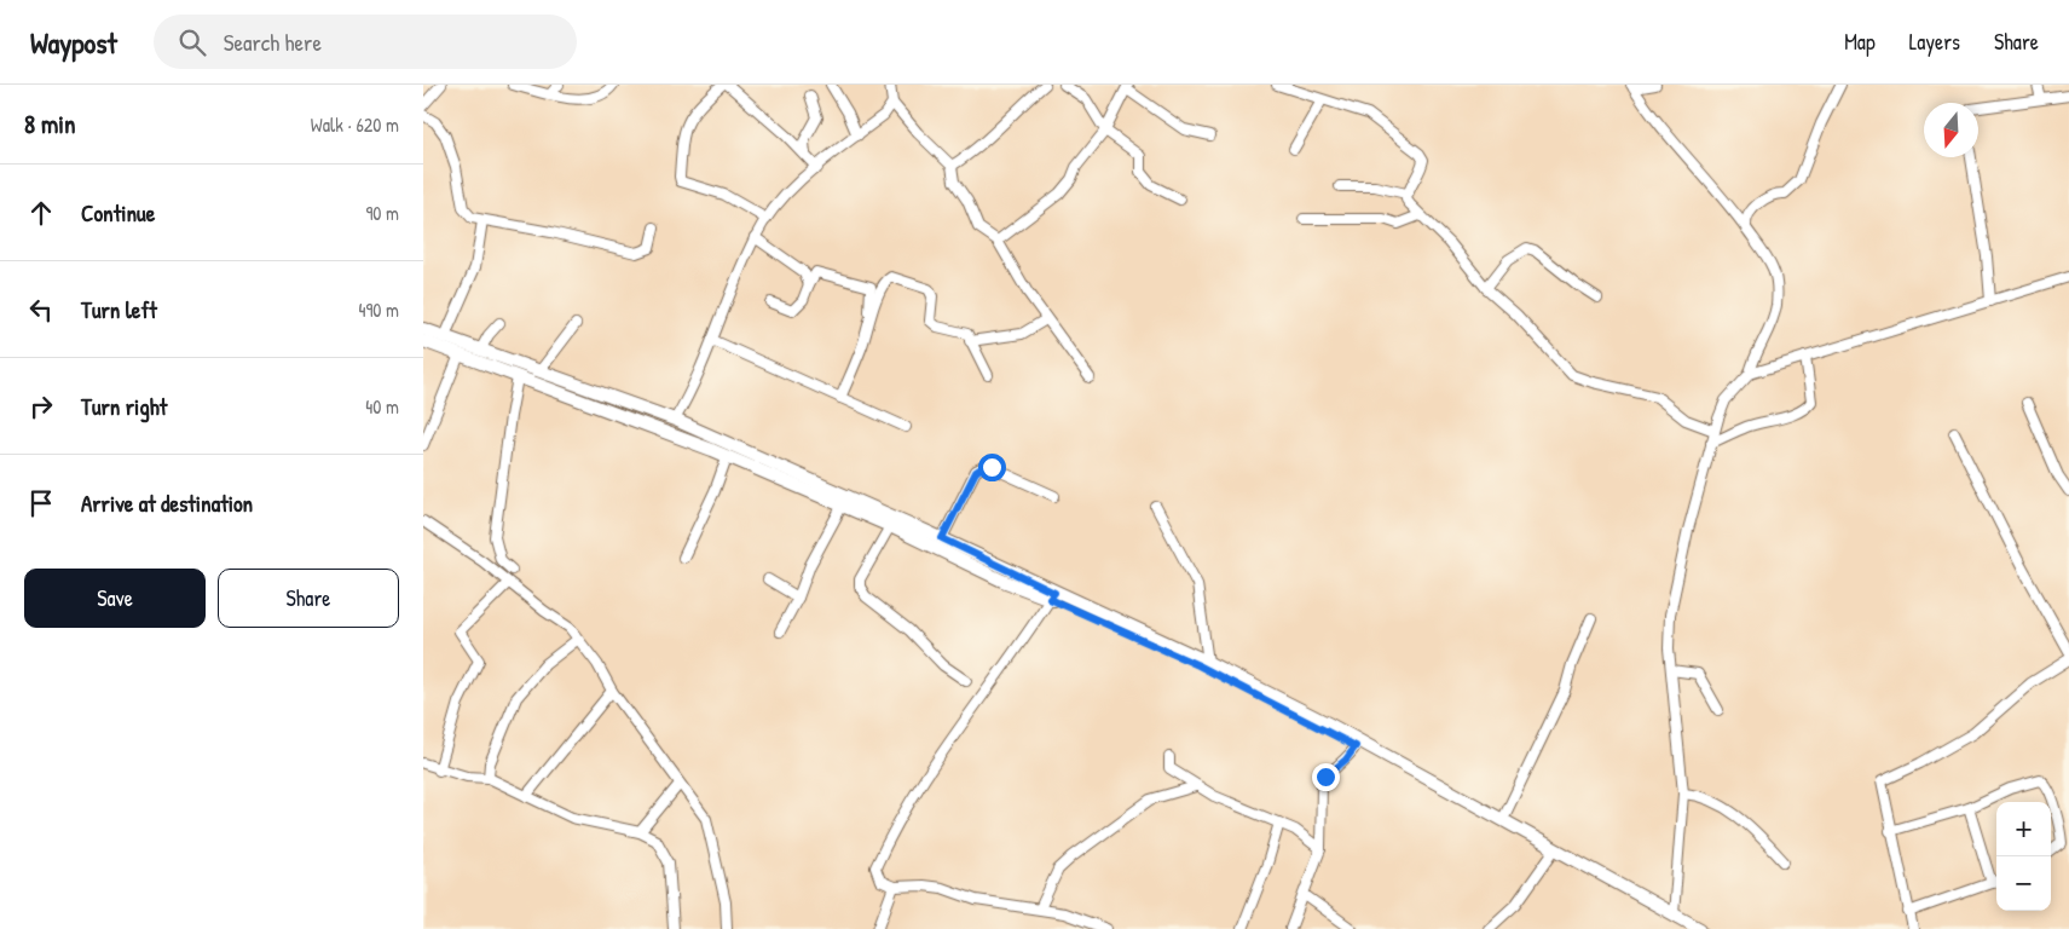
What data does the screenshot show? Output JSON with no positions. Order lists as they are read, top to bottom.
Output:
{
  "north": "bottom",
  "page": {
    "header": "Waypost",
    "search": "Search here",
    "nav": ["Map", "Layers", "Share"],
    "heading": ["8 min", "Walk · 620 m"],
    "list": [
      ["Continue", "90 m"],
      ["Turn left", "490 m"],
      ["Turn right", "40 m"],
      "Arrive at destination"
    ],
    "buttons": ["Save", "Share"],
    "map_buttons": ["+", "−"]
  }
}
